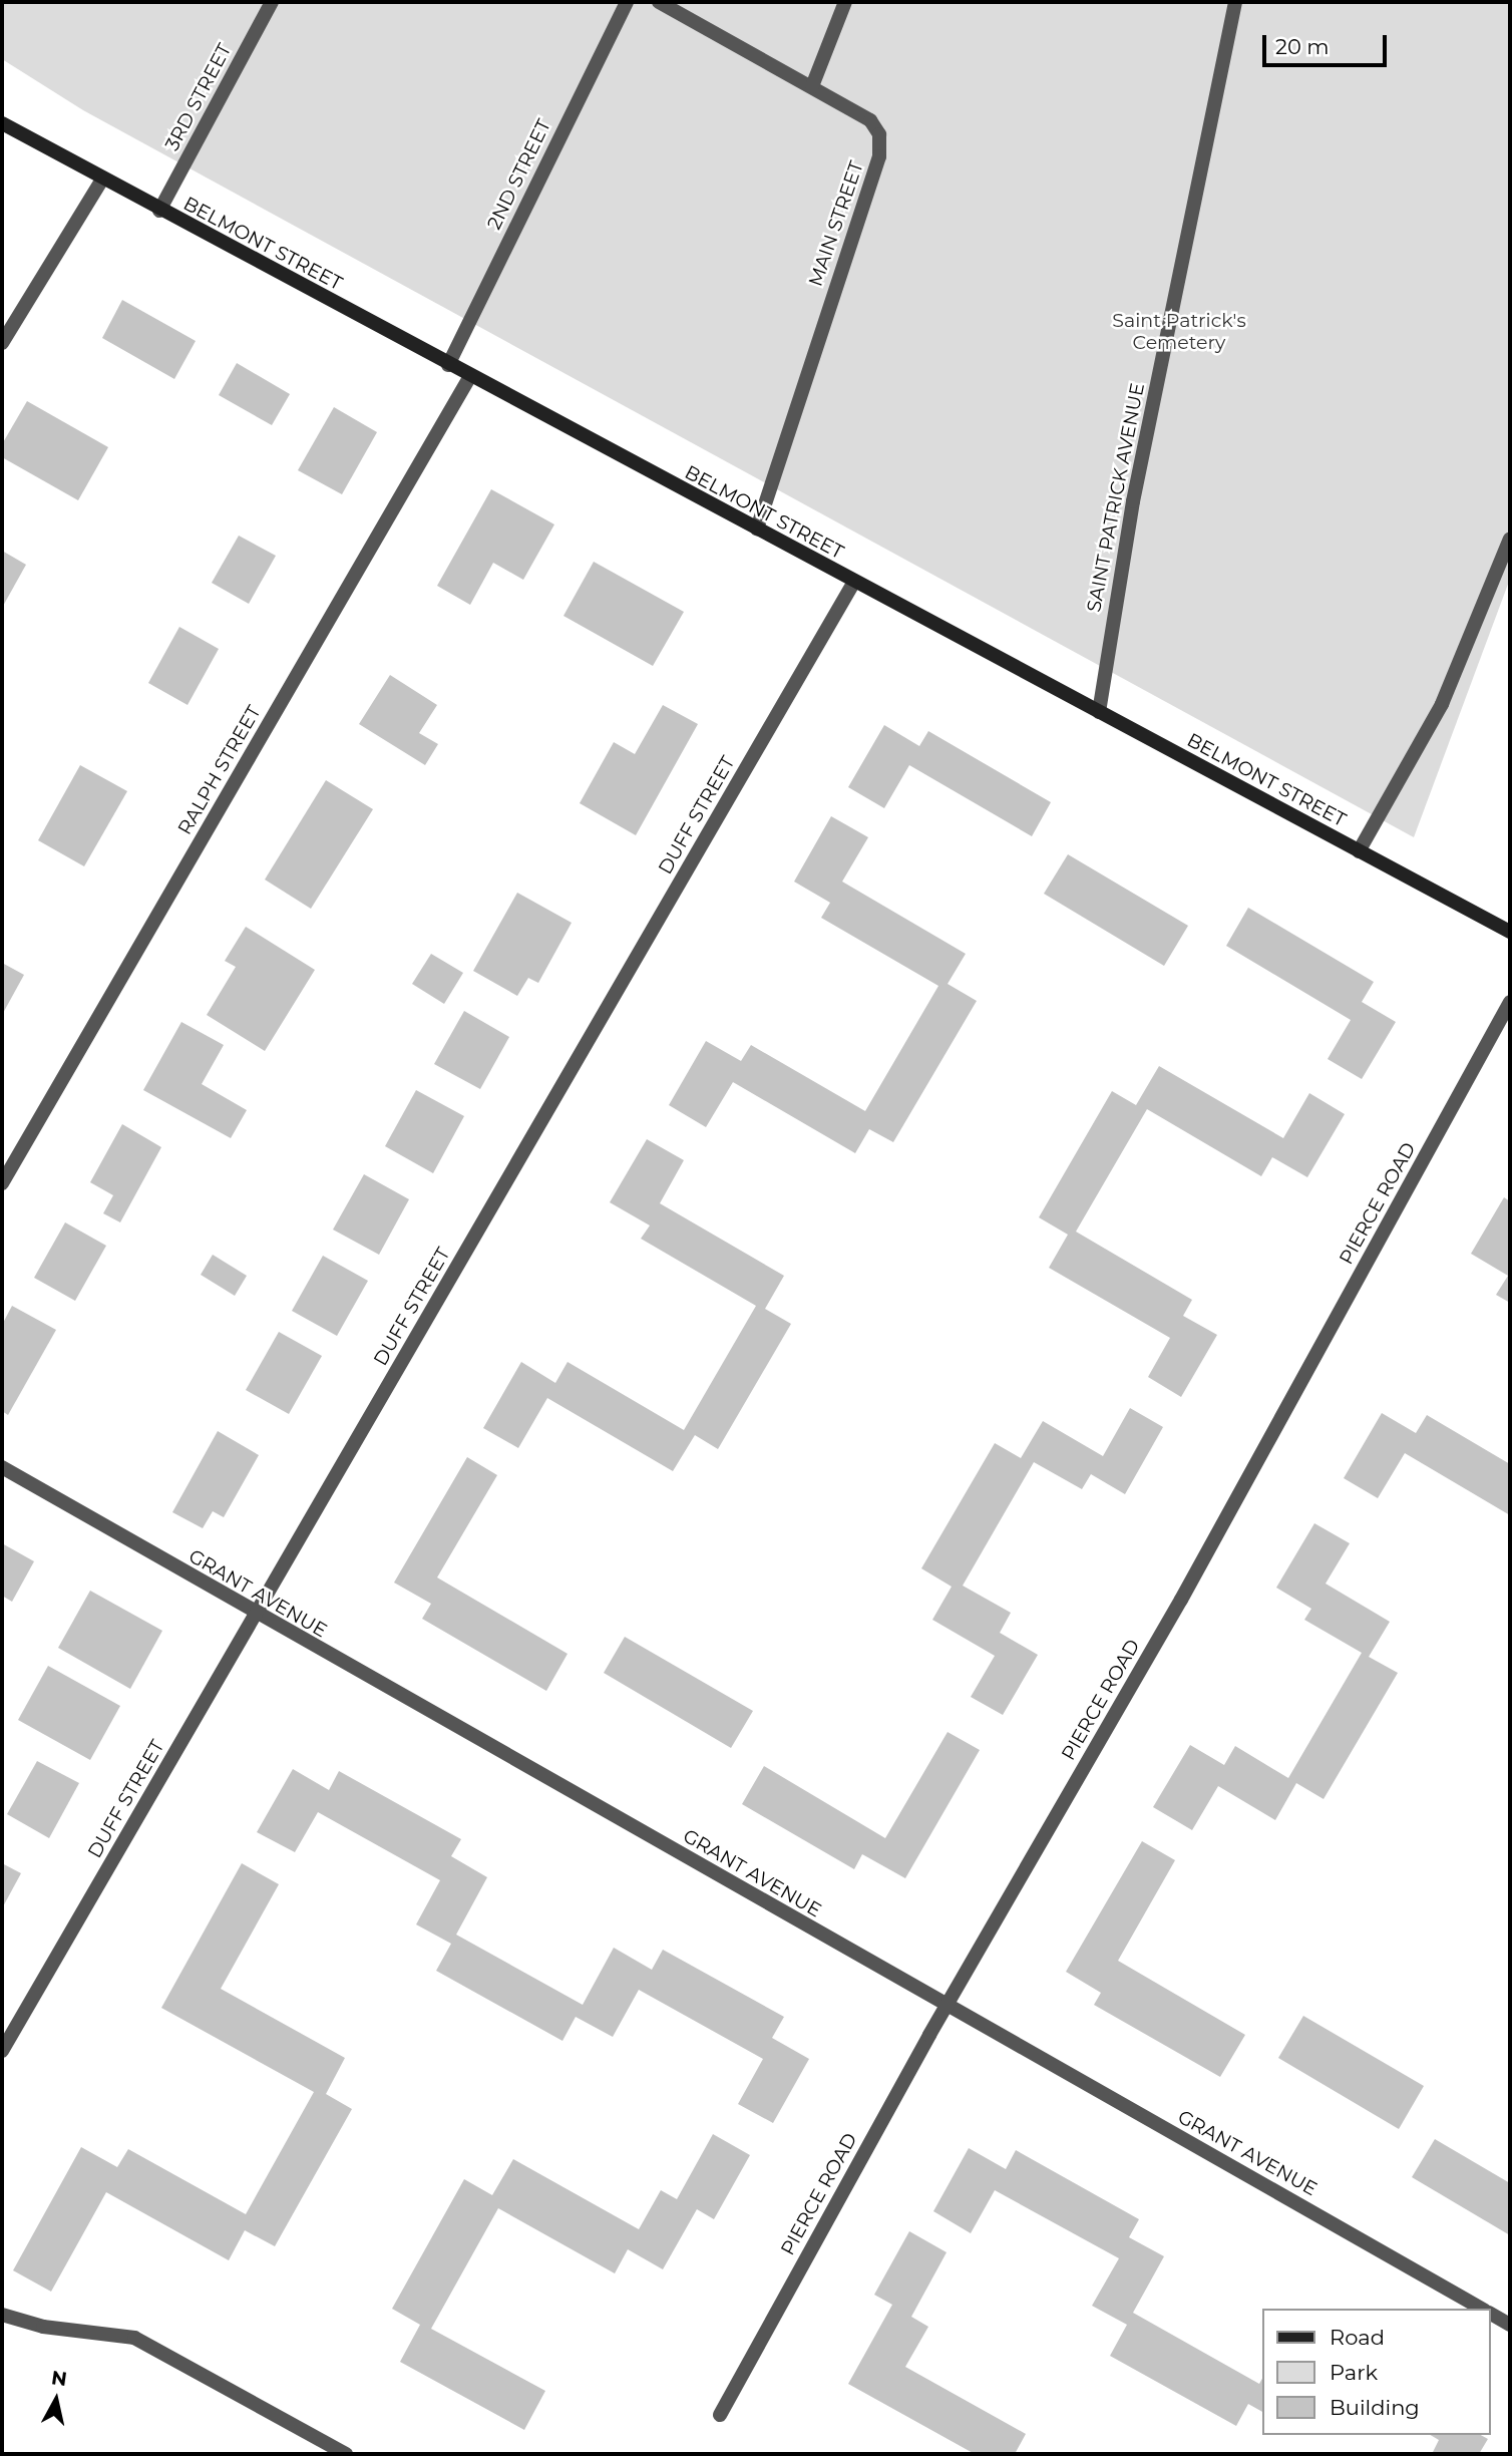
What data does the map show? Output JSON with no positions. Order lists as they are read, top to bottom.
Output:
{
  "streets": {
    "main road": ["BELMONT STREET"],
    "street": [
      "3RD STREET",
      "2ND STREET",
      "MAIN STREET",
      "SAINT PATRICK AVENUE",
      "RALPH STREET",
      "DUFF STREET",
      "PIERCE ROAD",
      "GRANT AVENUE"
    ]
  },
  "crossings": [
    ["3RD STREET", "BELMONT STREET"],
    ["2ND STREET", "BELMONT STREET"],
    ["MAIN STREET", "BELMONT STREET"],
    ["BELMONT STREET", "SAINT PATRICK AVENUE"],
    ["BELMONT STREET", "RALPH STREET"],
    ["BELMONT STREET", "DUFF STREET"],
    ["DUFF STREET", "GRANT AVENUE"],
    ["PIERCE ROAD", "GRANT AVENUE"]
  ],
  "parks": ["Saint Patrick's Cemetery"],
  "legend": ["Road", "Park", "Building"],
  "scale_bar": "20 m",
  "north": "top"
}
